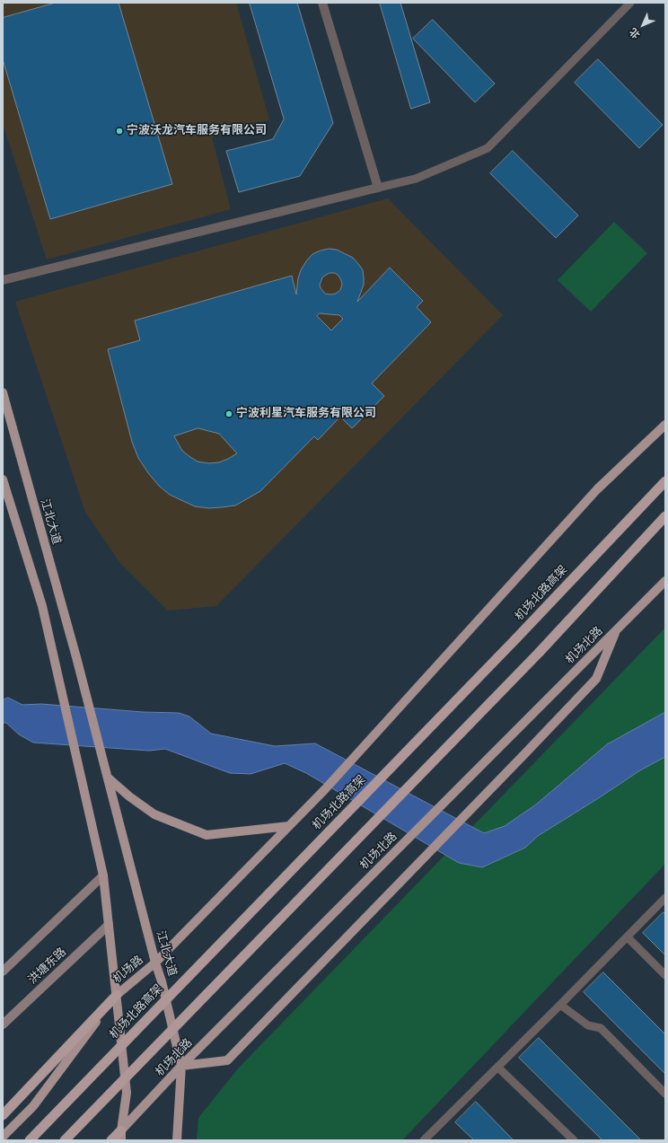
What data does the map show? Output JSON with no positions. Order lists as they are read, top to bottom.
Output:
{
  "streets": {
    "highway": ["机场北路高架"],
    "main road": [
      "江北大道",
      "机场北路",
      "洪塘东路",
      "机场路"
    ]
  },
  "crossings": [
    ["江北大道", "机场北路"],
    ["江北大道", "机场路"]
  ],
  "places": ["宁波沃龙汽车服务有限公司", "宁波利星汽车服务有限公司"],
  "north": "bottom left"
}
